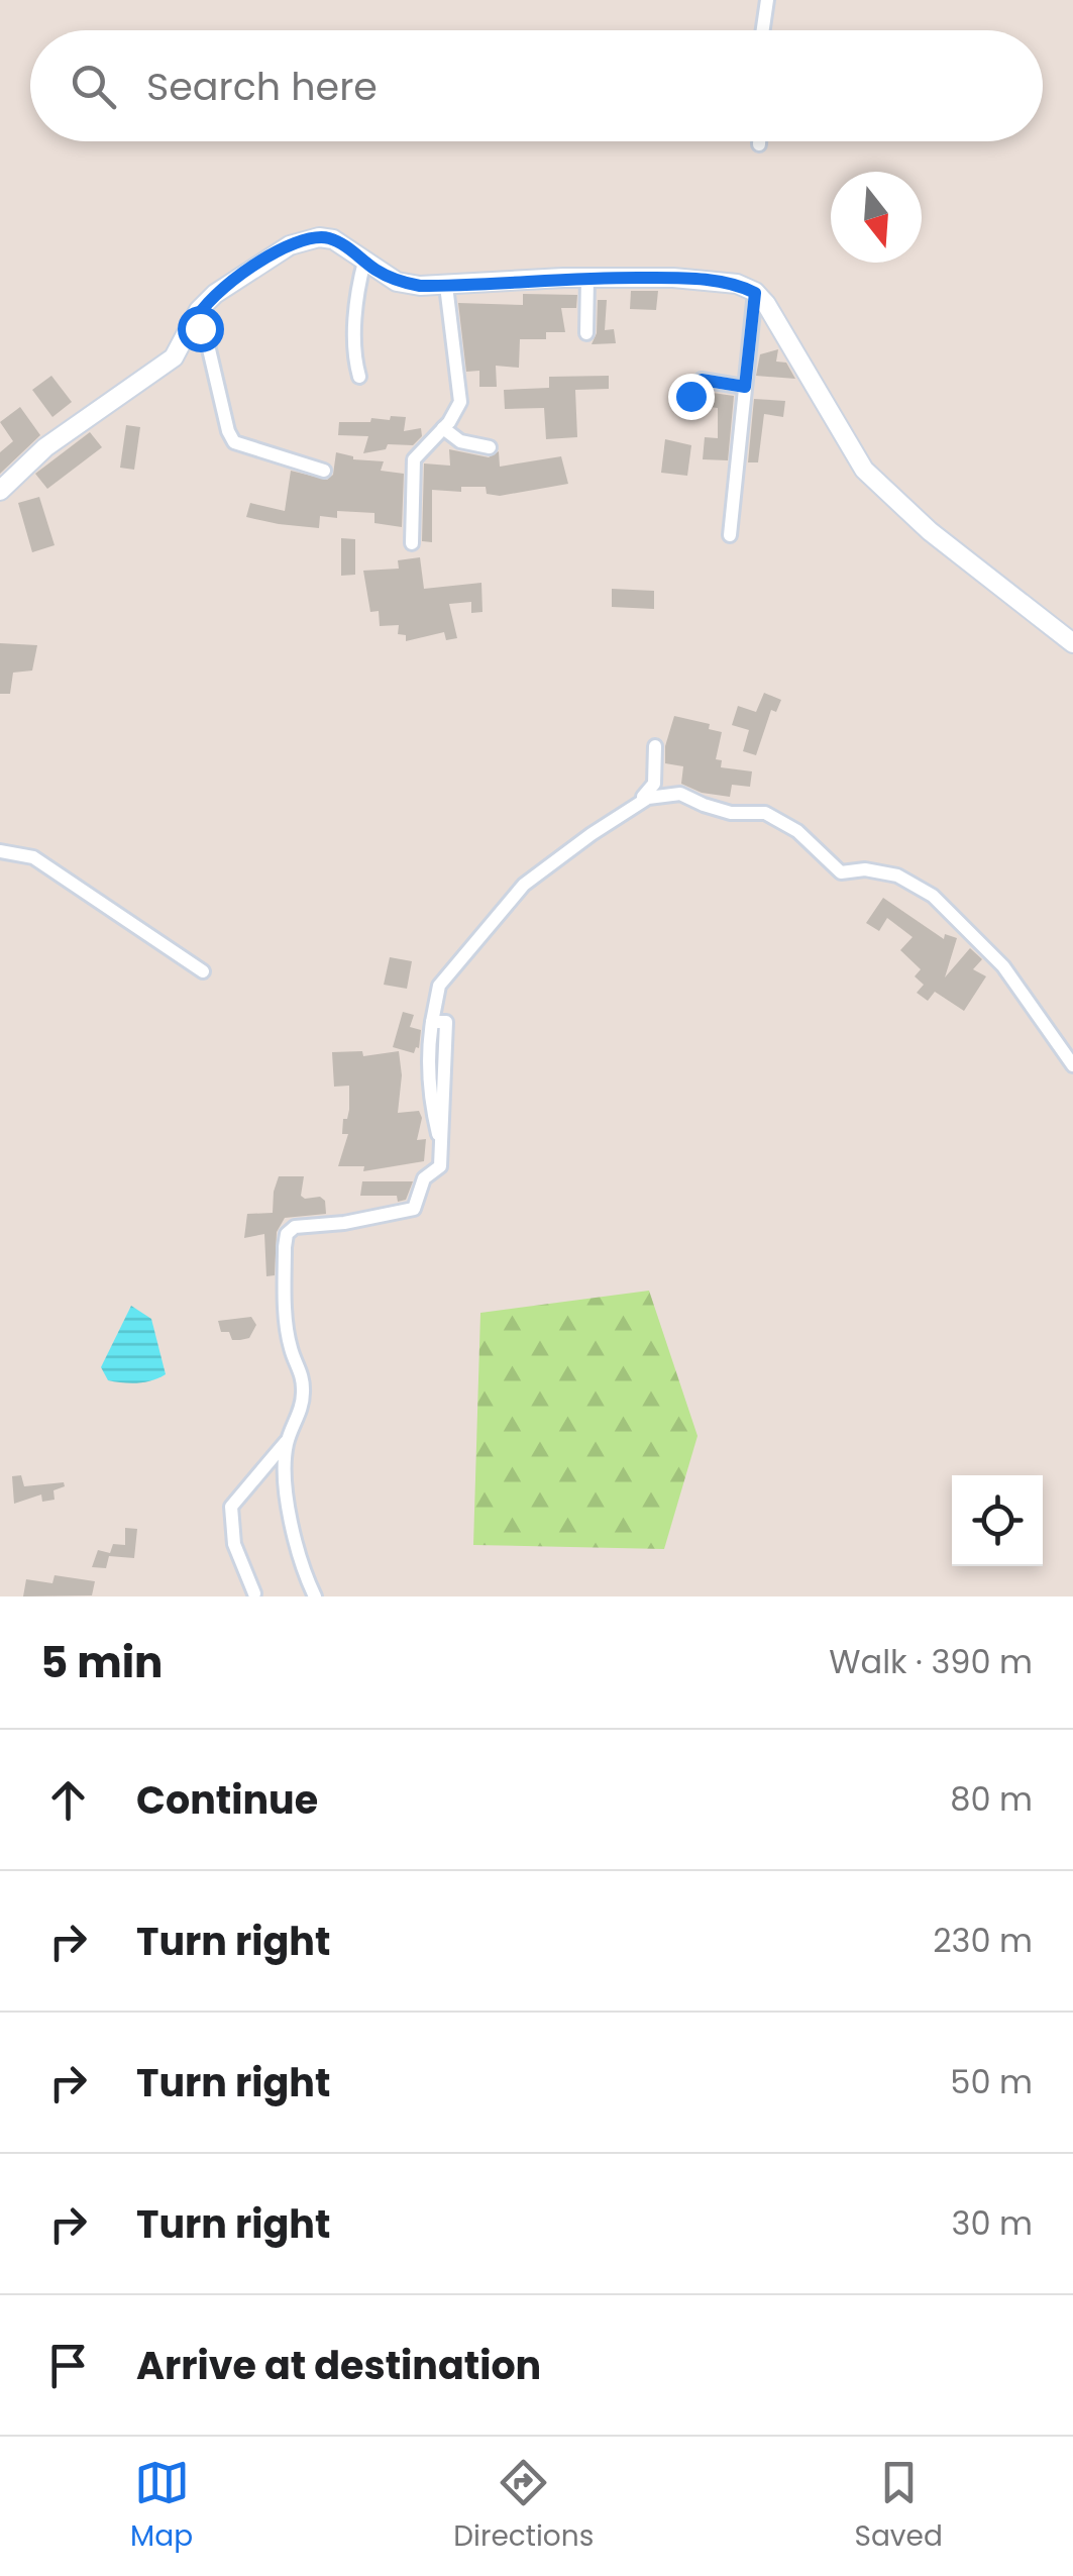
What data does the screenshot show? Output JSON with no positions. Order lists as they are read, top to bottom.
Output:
{
  "north": "bottom",
  "page": {
    "search": "Search here",
    "heading": ["5 min", "Walk · 390 m"],
    "list": [
      ["Continue", "80 m"],
      ["Turn right", "230 m"],
      ["Turn right", "50 m"],
      ["Turn right", "30 m"],
      "Arrive at destination"
    ],
    "nav": ["Map", "Directions", "Saved"]
  }
}
